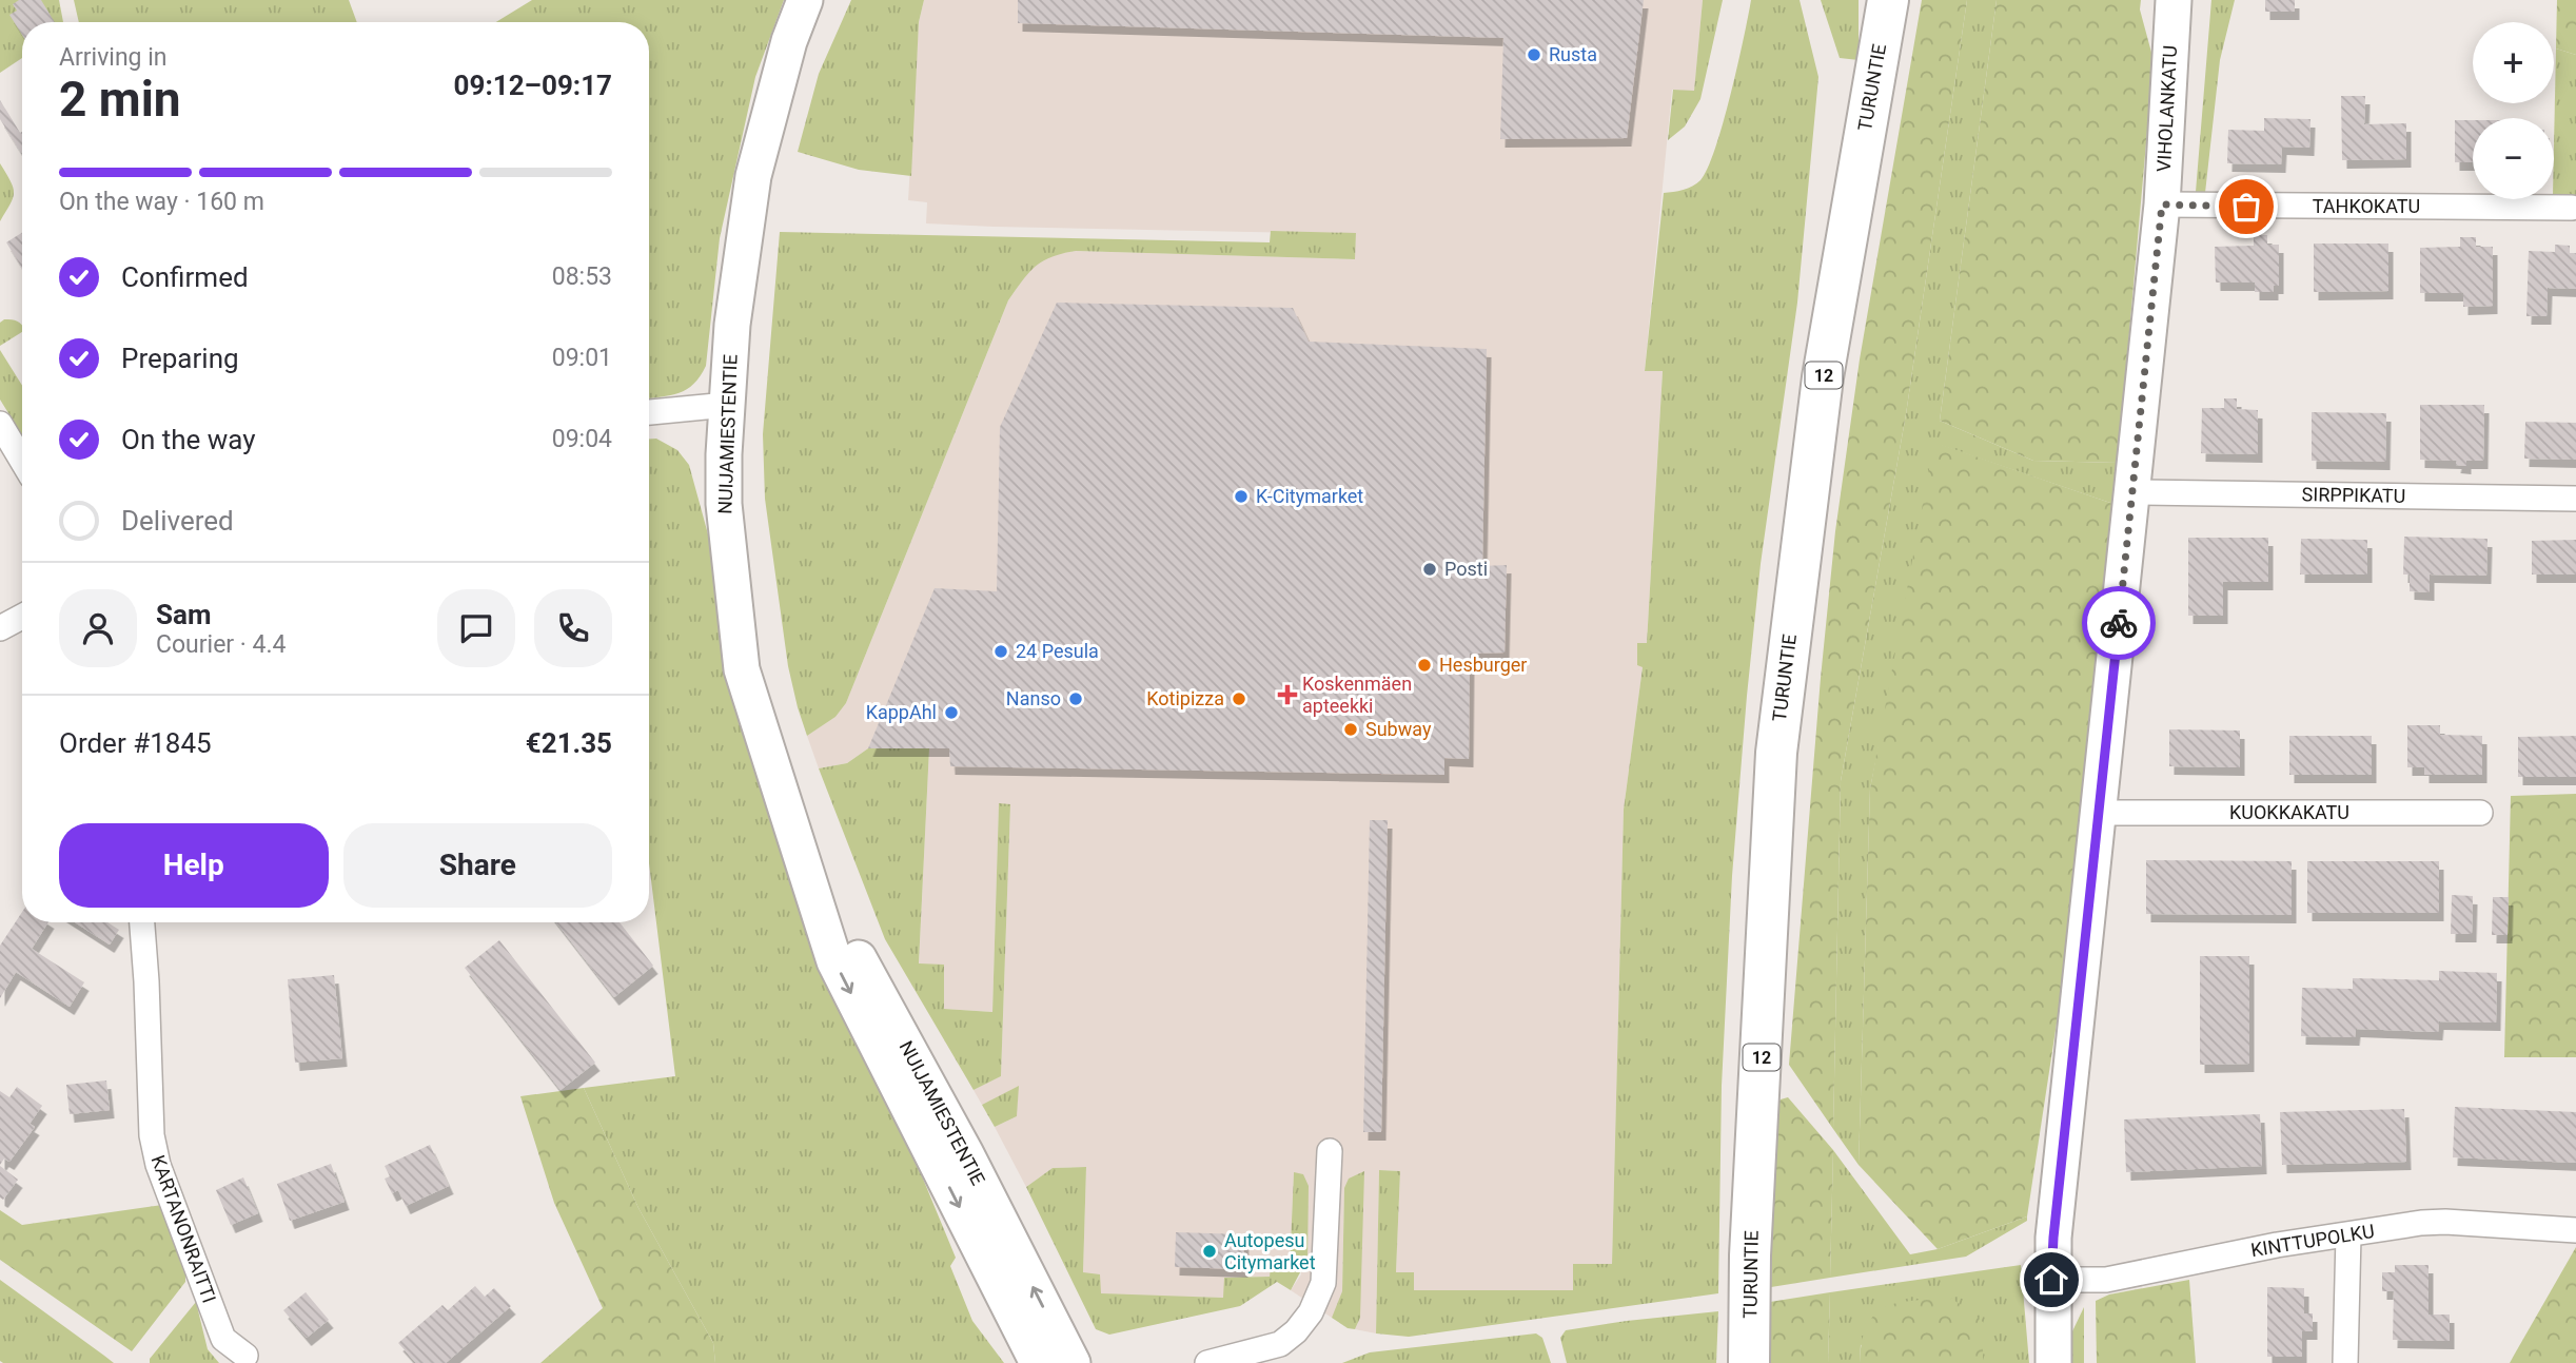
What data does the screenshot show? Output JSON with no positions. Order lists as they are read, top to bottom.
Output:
{
  "streets": {
    "highway": ["TURUNTIE", "12"],
    "main road": ["VIHOLANKATU", "NUIJAMIESTENTIE"],
    "street": [
      "TAHKOKATU",
      "SIRPPIKATU",
      "KUOKKAKATU",
      "KARTANONRAITTI",
      "KINTTUPOLKU"
    ]
  },
  "crossings": [
    ["VIHOLANKATU", "TAHKOKATU"],
    ["VIHOLANKATU", "SIRPPIKATU"],
    ["VIHOLANKATU", "KUOKKAKATU"],
    ["VIHOLANKATU", "KINTTUPOLKU"]
  ],
  "places": {
    "other": [
      "Rusta",
      "K-Citymarket",
      "Posti",
      "24 Pesula",
      "Hesburger",
      "Nanso",
      "Kotipizza",
      "KappAhl",
      "Subway",
      "Autopesu Citymarket"
    ],
    "health": ["Koskenmäen apteekki"]
  },
  "page": {
    "map_buttons": ["+", "−"],
    "heading": ["2 min", "Arriving in", "09:12–09:17"],
    "panel": [
      "Sam",
      "Courier · 4.4",
      "Order #1845",
      "€21.35"
    ],
    "bar": "On the way · 160 m",
    "list": [
      ["Confirmed", "08:53"],
      ["Preparing", "09:01"],
      ["On the way", "09:04"],
      "Delivered"
    ],
    "buttons": ["Help", "Share"]
  }
}
